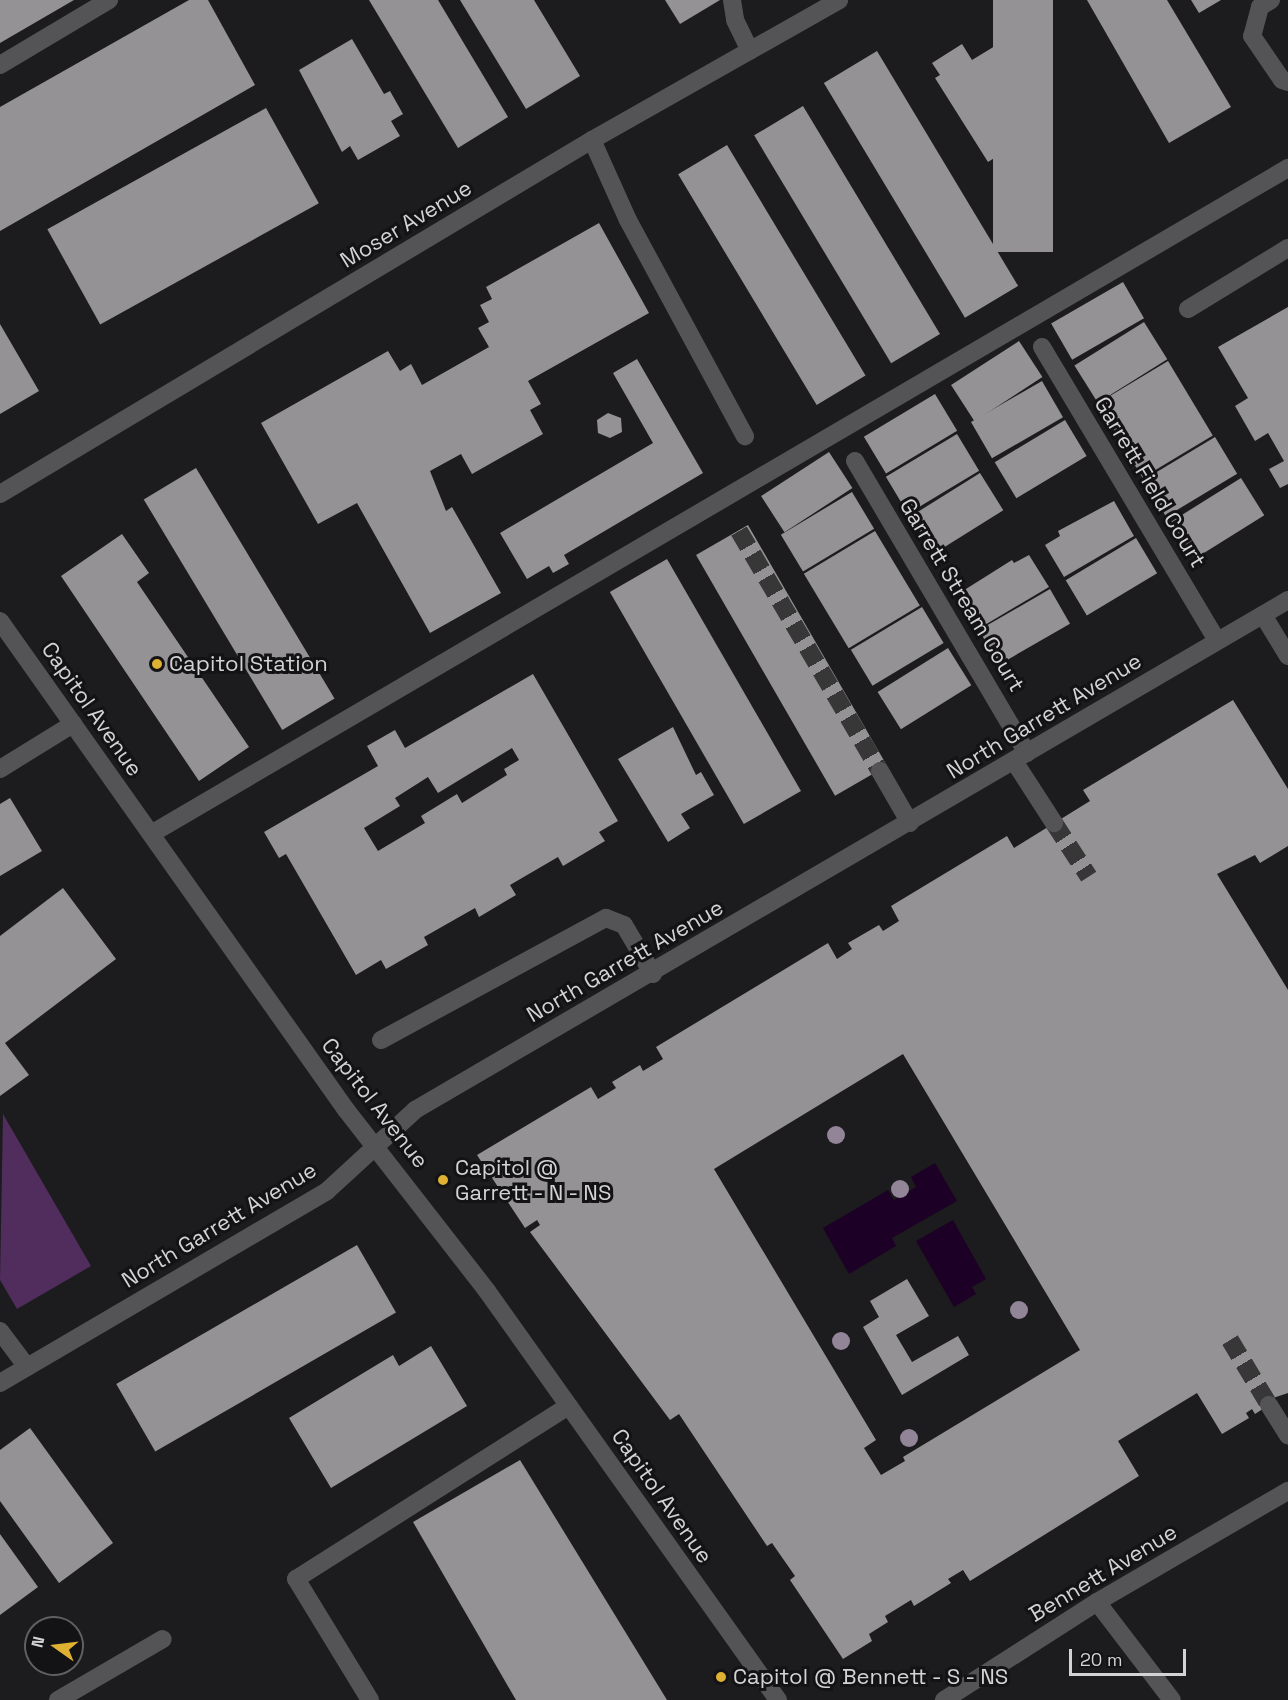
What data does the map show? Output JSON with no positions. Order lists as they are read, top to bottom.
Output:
{
  "streets": {
    "street": [
      "Moser Avenue",
      "Garrett Field Court",
      "Garrett Stream Court",
      "Capitol Avenue",
      "North Garrett Avenue",
      "Bennett Avenue"
    ]
  },
  "crossings": [
    ["Garrett Field Court", "North Garrett Avenue"],
    ["Garrett Stream Court", "North Garrett Avenue"],
    ["Capitol Avenue", "North Garrett Avenue"]
  ],
  "places": ["Capitol Station", "Capitol @ Garrett - N - NS", "Capitol @ Bennett - S - NS"],
  "scale_bar": "20 m",
  "north": "left"
}
